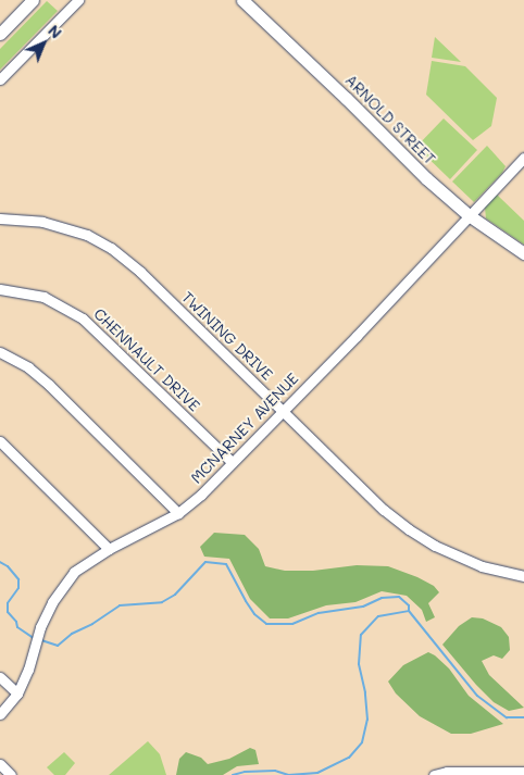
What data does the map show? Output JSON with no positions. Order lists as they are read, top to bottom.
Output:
{
  "streets": {
    "main road": ["ARNOLD STREET"],
    "street": ["TWINING DRIVE", "CHENNAULT DRIVE", "MCNARNEY AVENUE"]
  },
  "crossings": [
    ["ARNOLD STREET", "MCNARNEY AVENUE"],
    ["TWINING DRIVE", "MCNARNEY AVENUE"],
    ["CHENNAULT DRIVE", "MCNARNEY AVENUE"]
  ],
  "north": "top right"
}
